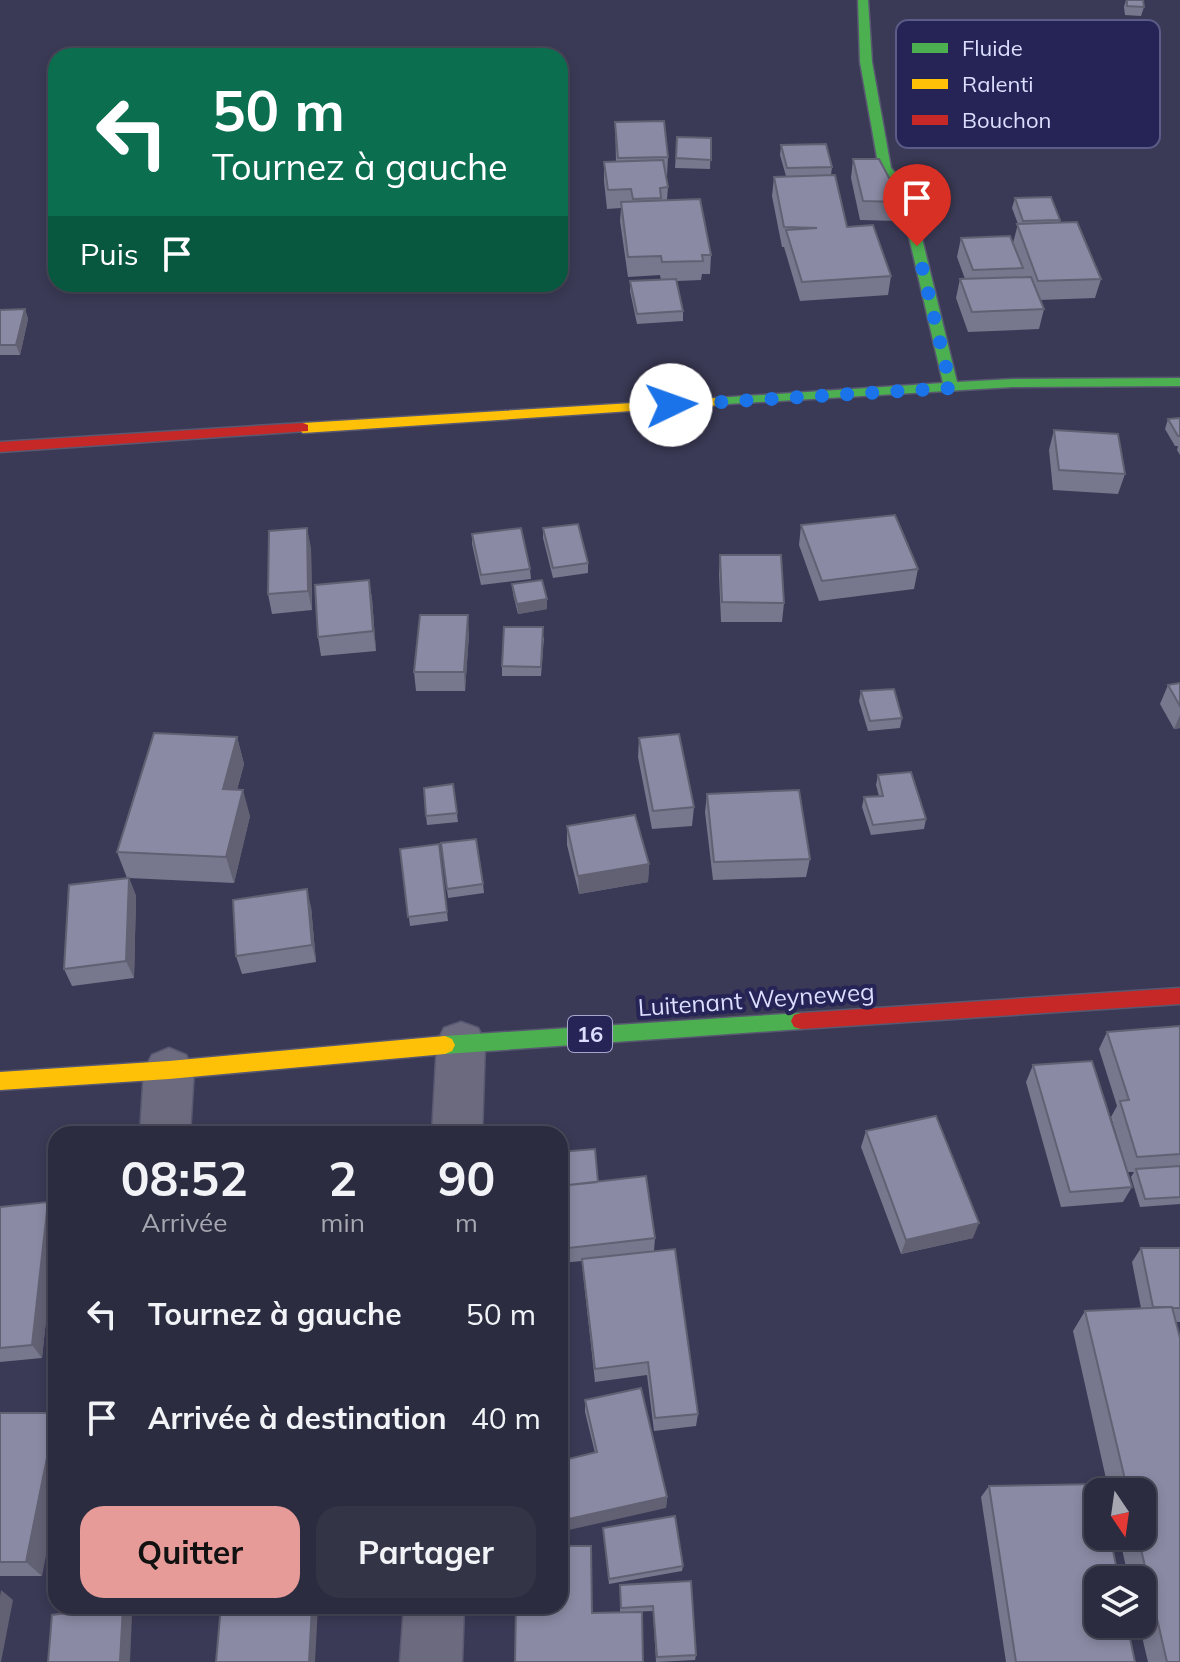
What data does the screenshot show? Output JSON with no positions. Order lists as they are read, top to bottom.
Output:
{
  "streets": {
    "main road": ["Luitenant Weyneweg", "16"]
  },
  "legend": ["Fluide", "Ralenti", "Bouchon"],
  "north": "bottom",
  "page": {
    "turn": ["50 m", "Tournez à gauche"],
    "then": "Puis",
    "eta": [
      "08:52",
      "Arrivée",
      "2",
      "min",
      "90",
      "m"
    ],
    "list": [
      {
        "name": "Tournez à gauche",
        "value": "50 m"
      },
      {
        "name": "Arrivée à destination",
        "value": "40 m"
      }
    ],
    "buttons": ["Quitter", "Partager"]
  }
}
